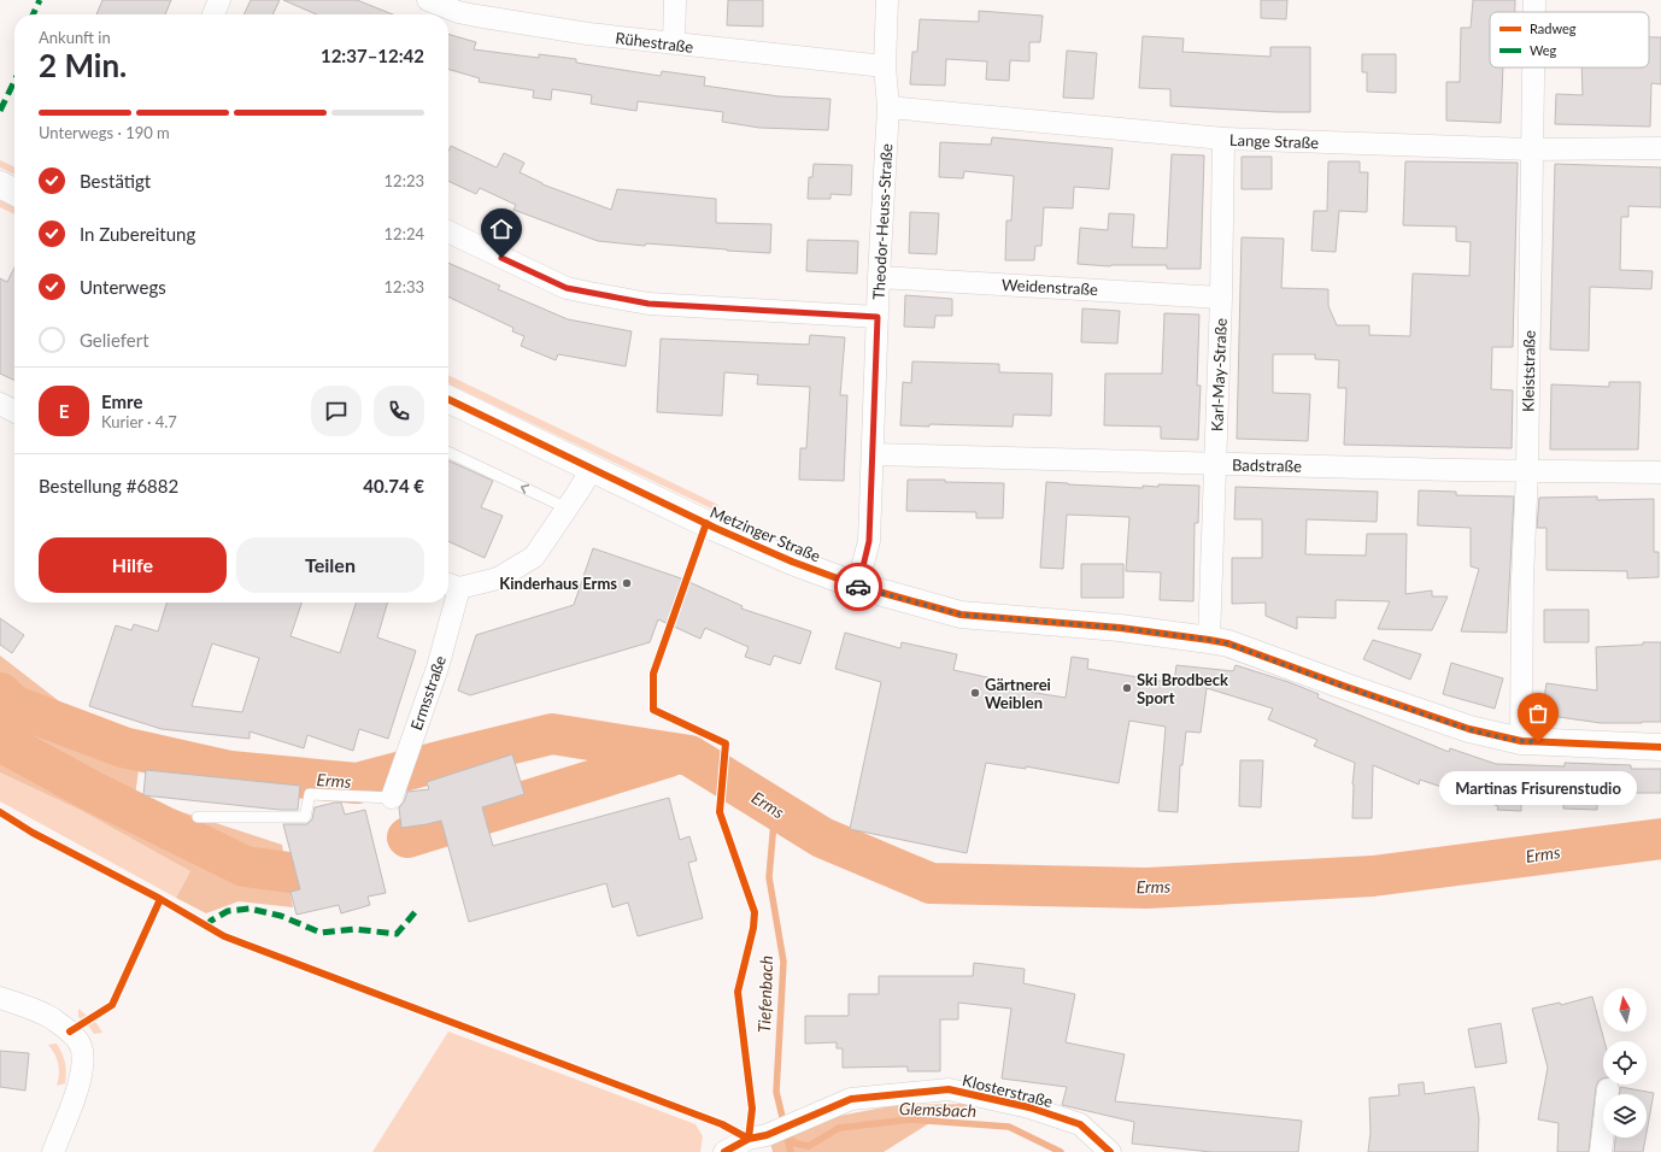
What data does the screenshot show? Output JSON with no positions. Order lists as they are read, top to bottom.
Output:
{
  "streets": {
    "street": [
      "Rühestraße",
      "Lange Straße",
      "Theodor-Heuss-Straße",
      "Weidenstraße",
      "Kleiststraße",
      "Karl-May-Straße",
      "Badstraße",
      "Metzinger Straße",
      "Ermsstraße",
      "Klosterstraße"
    ]
  },
  "crossings": [
    ["Rühestraße", "Theodor-Heuss-Straße"],
    ["Lange Straße", "Theodor-Heuss-Straße"],
    ["Lange Straße", "Kleiststraße"],
    ["Lange Straße", "Karl-May-Straße"],
    ["Theodor-Heuss-Straße", "Weidenstraße"],
    ["Theodor-Heuss-Straße", "Badstraße"],
    ["Theodor-Heuss-Straße", "Metzinger Straße"],
    ["Weidenstraße", "Karl-May-Straße"],
    ["Kleiststraße", "Badstraße"],
    ["Kleiststraße", "Metzinger Straße"],
    ["Karl-May-Straße", "Badstraße"],
    ["Karl-May-Straße", "Metzinger Straße"],
    ["Metzinger Straße", "Ermsstraße"]
  ],
  "water": ["Erms", "Tiefenbach", "Glemsbach"],
  "places": [
    "Kinderhaus Erms",
    "Ski Brodbeck Sport",
    "Gärtnerei Weiblen",
    "Martinas Frisurenstudio"
  ],
  "legend": ["Radweg", "Weg"],
  "north": "top",
  "page": {
    "heading": ["2 Min.", "Ankunft in", "12:37–12:42"],
    "panel": [
      "Emre",
      "Kurier · 4.7",
      "Bestellung #6882",
      "40.74 €"
    ],
    "bar": "Unterwegs · 190 m",
    "list": [
      ["Bestätigt", "12:23"],
      ["In Zubereitung", "12:24"],
      ["Unterwegs", "12:33"],
      "Geliefert"
    ],
    "round": "E",
    "buttons": ["Hilfe", "Teilen"],
    "bubble": "Martinas Frisurenstudio"
  }
}
